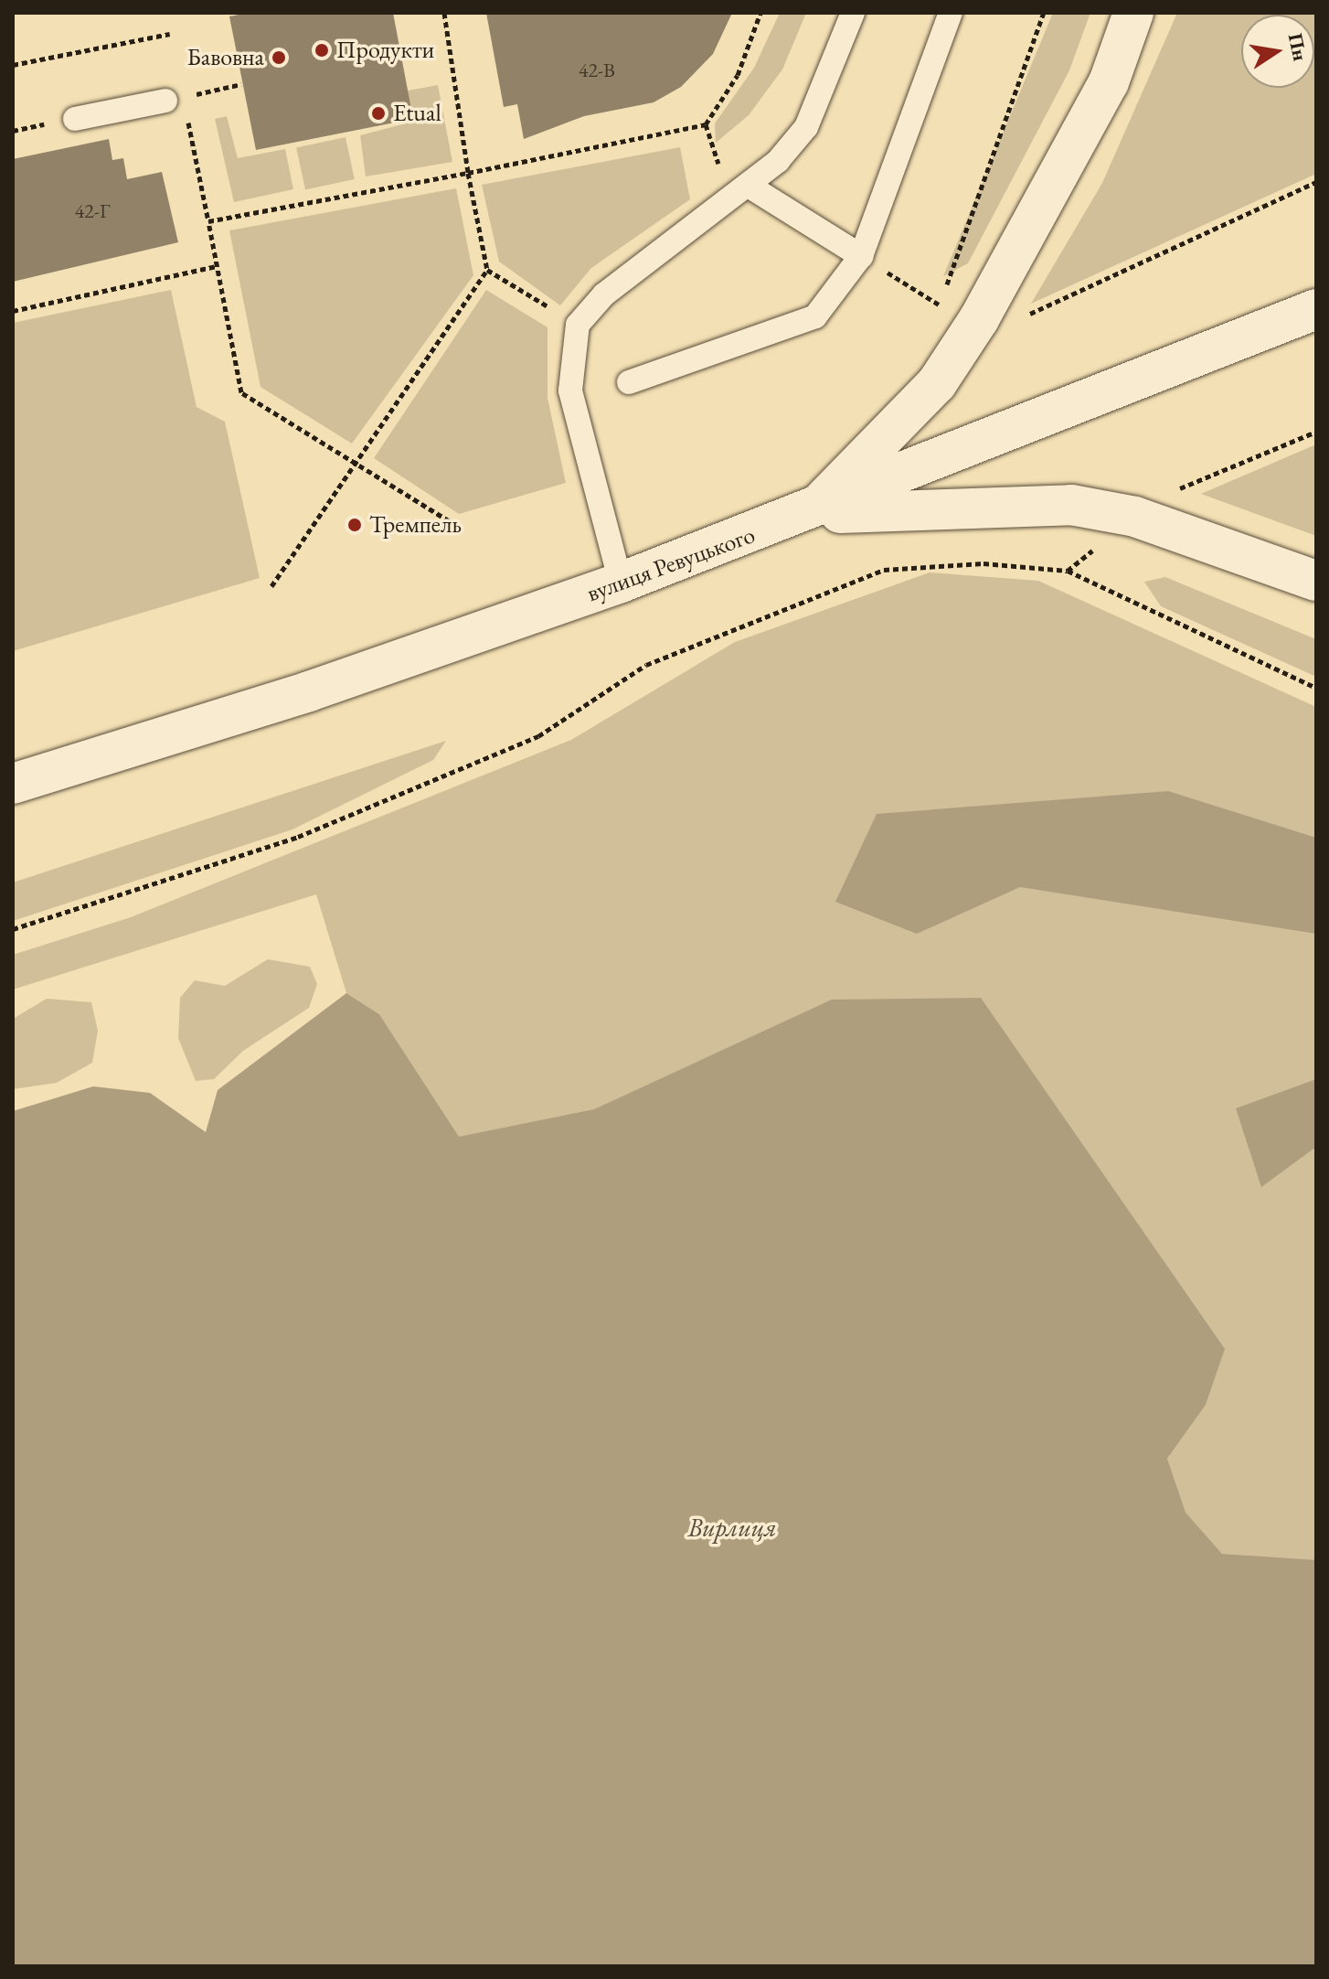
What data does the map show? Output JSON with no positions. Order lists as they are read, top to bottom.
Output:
{
  "streets": {
    "street": ["вулиця Ревуцького"]
  },
  "water": ["Вирлиця"],
  "places": [
    "Продукти",
    "Бавовна",
    "Etual",
    "Тремпель"
  ],
  "house_numbers": ["42-В", "42-Г"],
  "north": "right"
}
